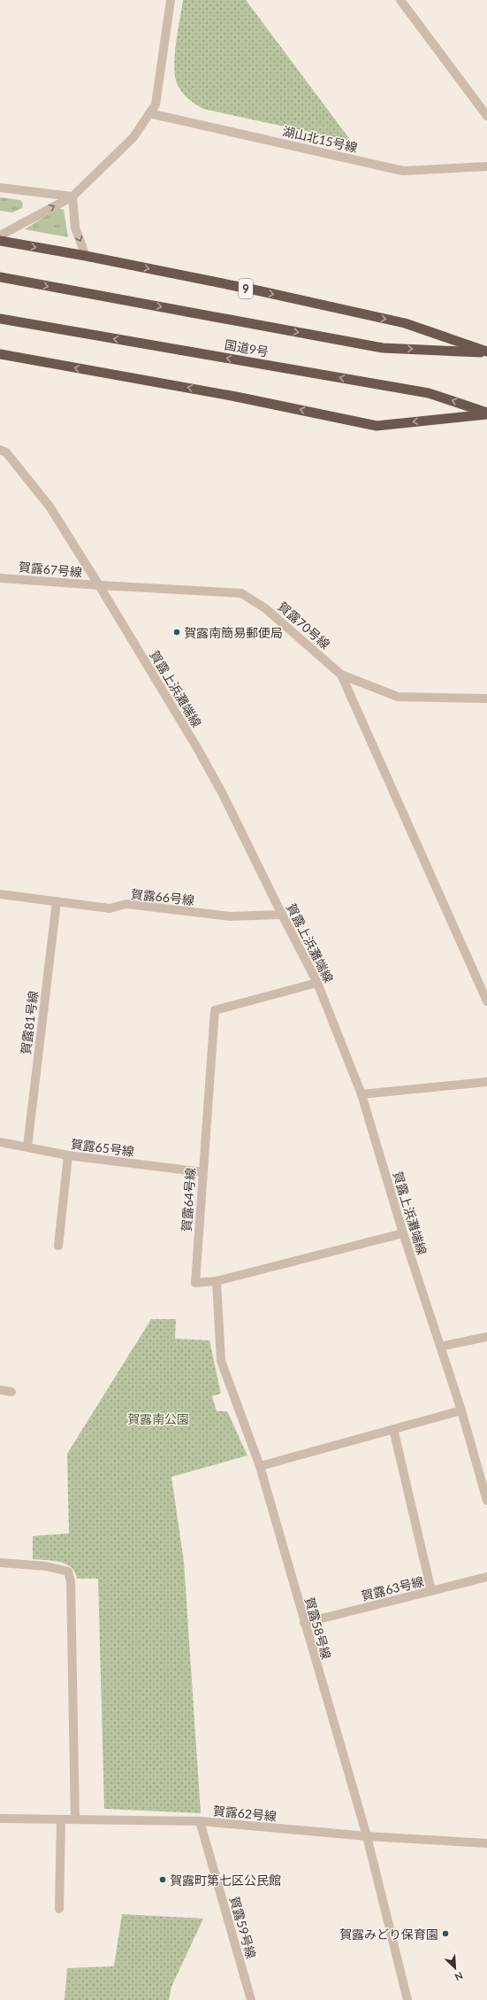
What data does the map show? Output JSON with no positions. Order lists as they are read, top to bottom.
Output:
{
  "streets": {
    "highway": ["9", "国道9号"],
    "street": [
      "湖山北15号線",
      "賀露67号線",
      "賀露70号線",
      "賀露上浜灘端線",
      "賀露66号線",
      "賀露81号線",
      "賀露65号線",
      "賀露64号線",
      "賀露63号線",
      "賀露58号線",
      "賀露62号線",
      "賀露59号線"
    ]
  },
  "crossings": [
    ["9", "国道9号"],
    ["賀露67号線", "賀露70号線"],
    ["賀露67号線", "賀露上浜灘端線"],
    ["賀露70号線", "賀露上浜灘端線"],
    ["賀露上浜灘端線", "賀露66号線"],
    ["賀露上浜灘端線", "賀露64号線"],
    ["賀露66号線", "賀露81号線"],
    ["賀露81号線", "賀露65号線"],
    ["賀露65号線", "賀露64号線"],
    ["賀露64号線", "賀露58号線"],
    ["賀露63号線", "賀露58号線"],
    ["賀露58号線", "賀露62号線"],
    ["賀露62号線", "賀露59号線"]
  ],
  "parks": ["賀露南公園"],
  "places": ["賀露南簡易郵便局", "賀露町第七区公民館", "賀露みどり保育園"],
  "north": "bottom right"
}
